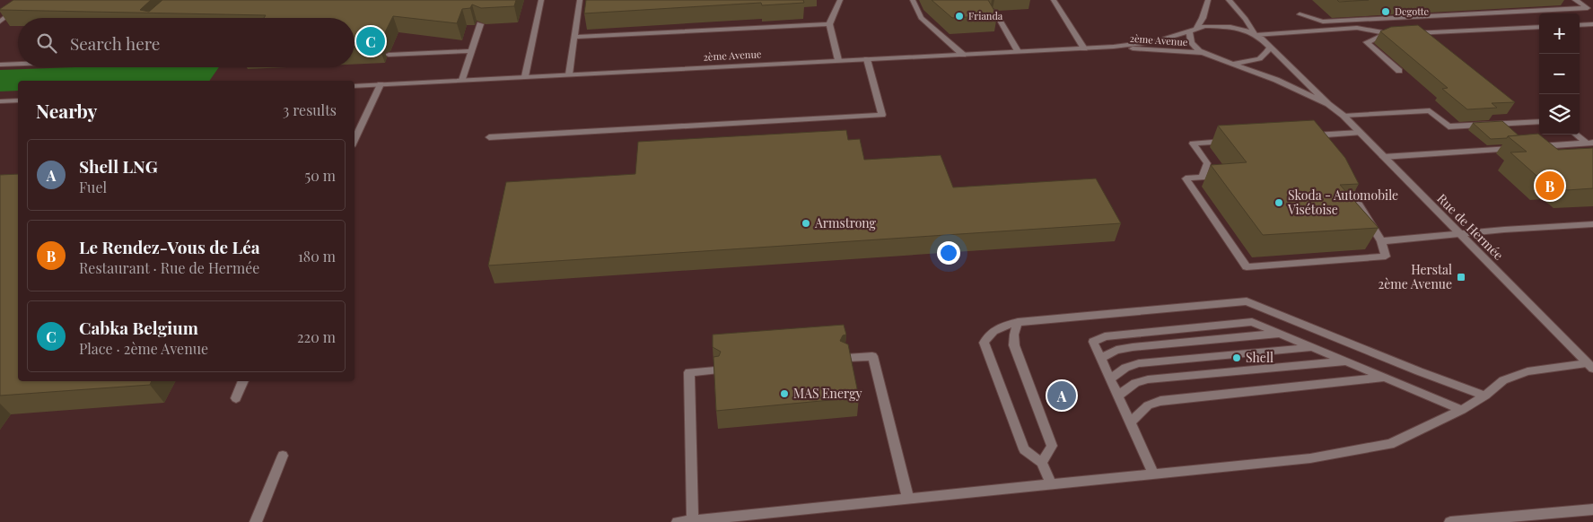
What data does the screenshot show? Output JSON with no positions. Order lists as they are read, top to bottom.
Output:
{
  "streets": {
    "street": ["2ème Avenue", "Rue de Hermée"]
  },
  "crossings": [
    ["2ème Avenue", "Rue de Hermée"]
  ],
  "places": {
    "other": [
      "Degotte",
      "Frianda",
      "Skoda - Automobile Visétoise",
      "Armstrong",
      "Shell",
      "MAS Energy"
    ],
    "transit": ["Herstal 2ème Avenue"]
  },
  "page": {
    "map_buttons": ["+", "−"],
    "search": "Search here",
    "pins": ["C", "B", "A"],
    "heading": ["Nearby", "3 results"],
    "list": [
      {
        "mark": "A",
        "name": "Shell LNG",
        "note": "Fuel",
        "value": "50 m"
      },
      {
        "mark": "B",
        "name": "Le Rendez-Vous de Léa",
        "note": "Restaurant · Rue de Hermée",
        "value": "180 m"
      },
      {
        "mark": "C",
        "name": "Cabka Belgium",
        "note": "Place · 2ème Avenue",
        "value": "220 m"
      }
    ]
  }
}
